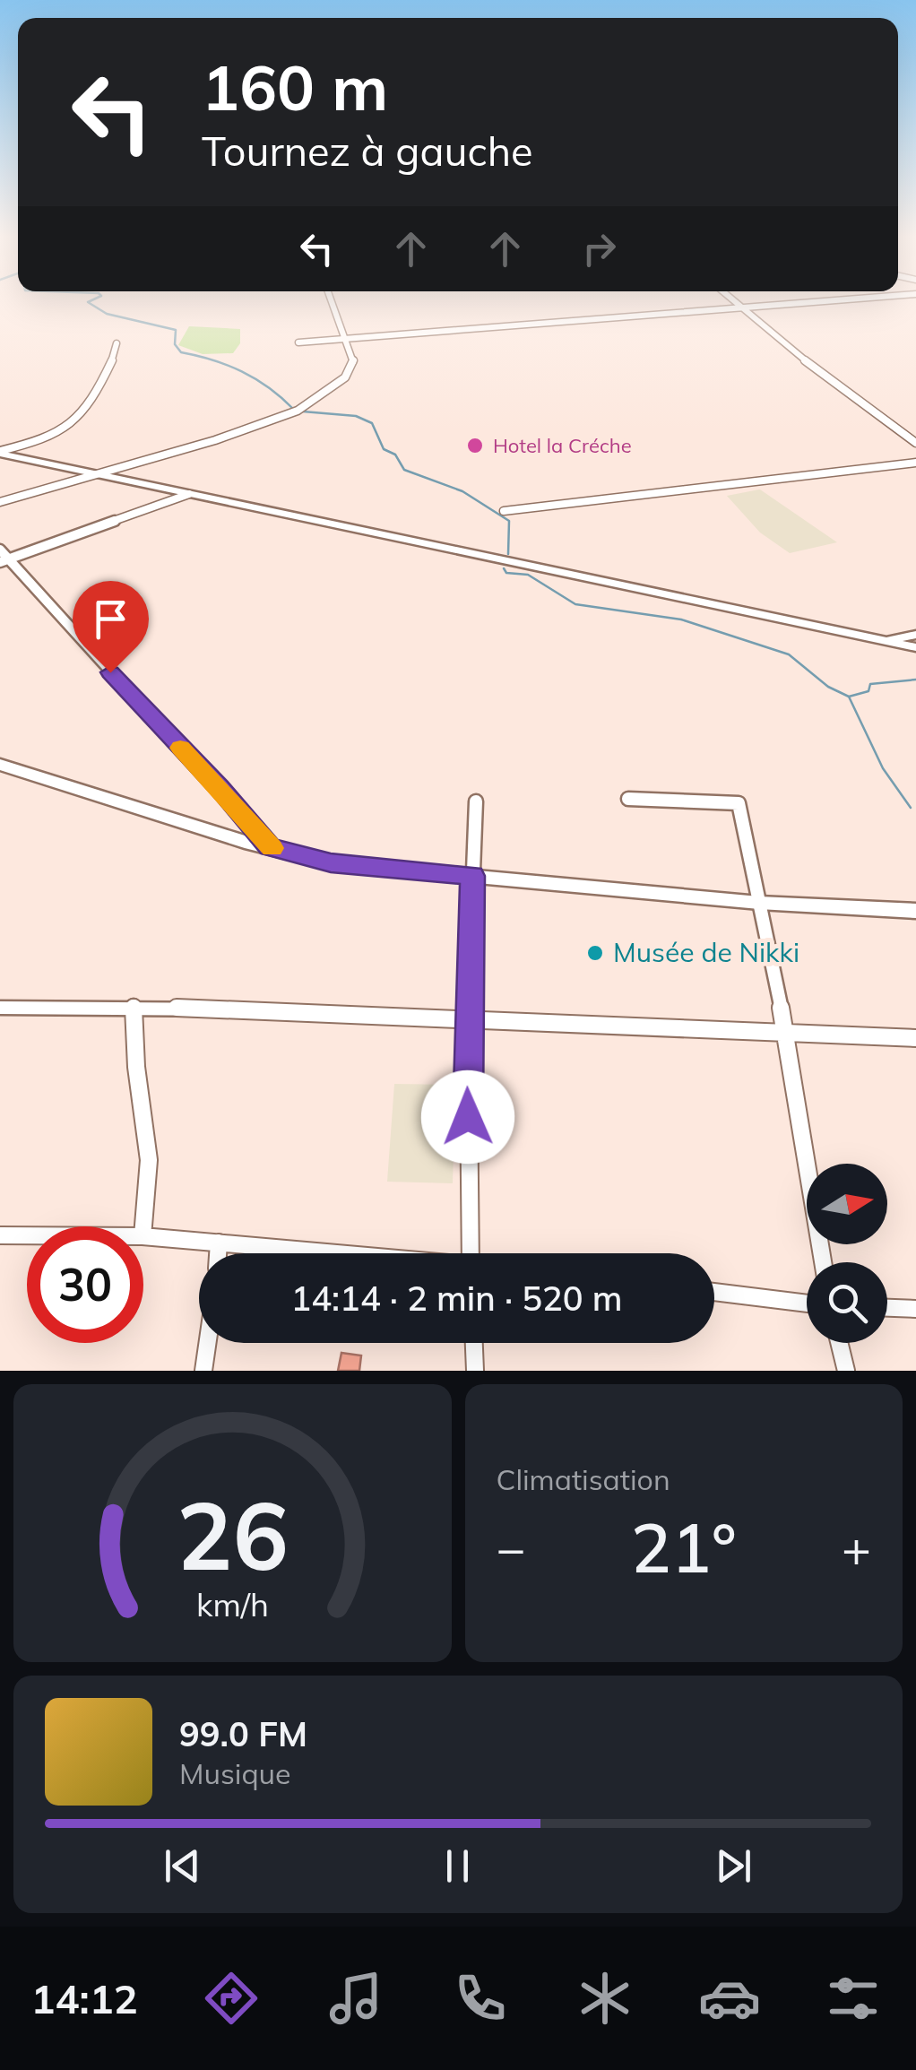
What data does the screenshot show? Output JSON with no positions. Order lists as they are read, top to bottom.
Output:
{
  "places": ["Hotel la Créche", "Musée de Nikki"],
  "north": "right",
  "page": {
    "turn": ["160 m", "Tournez à gauche"],
    "limit": "30",
    "trip": "14:14 · 2 min · 520 m",
    "tile": "Climatisation",
    "heat": ["−", "21°", "+"],
    "song": ["99.0 FM", "Musique"],
    "tabs": "14:12",
    "gauge": ["26", "km/h"]
  }
}
